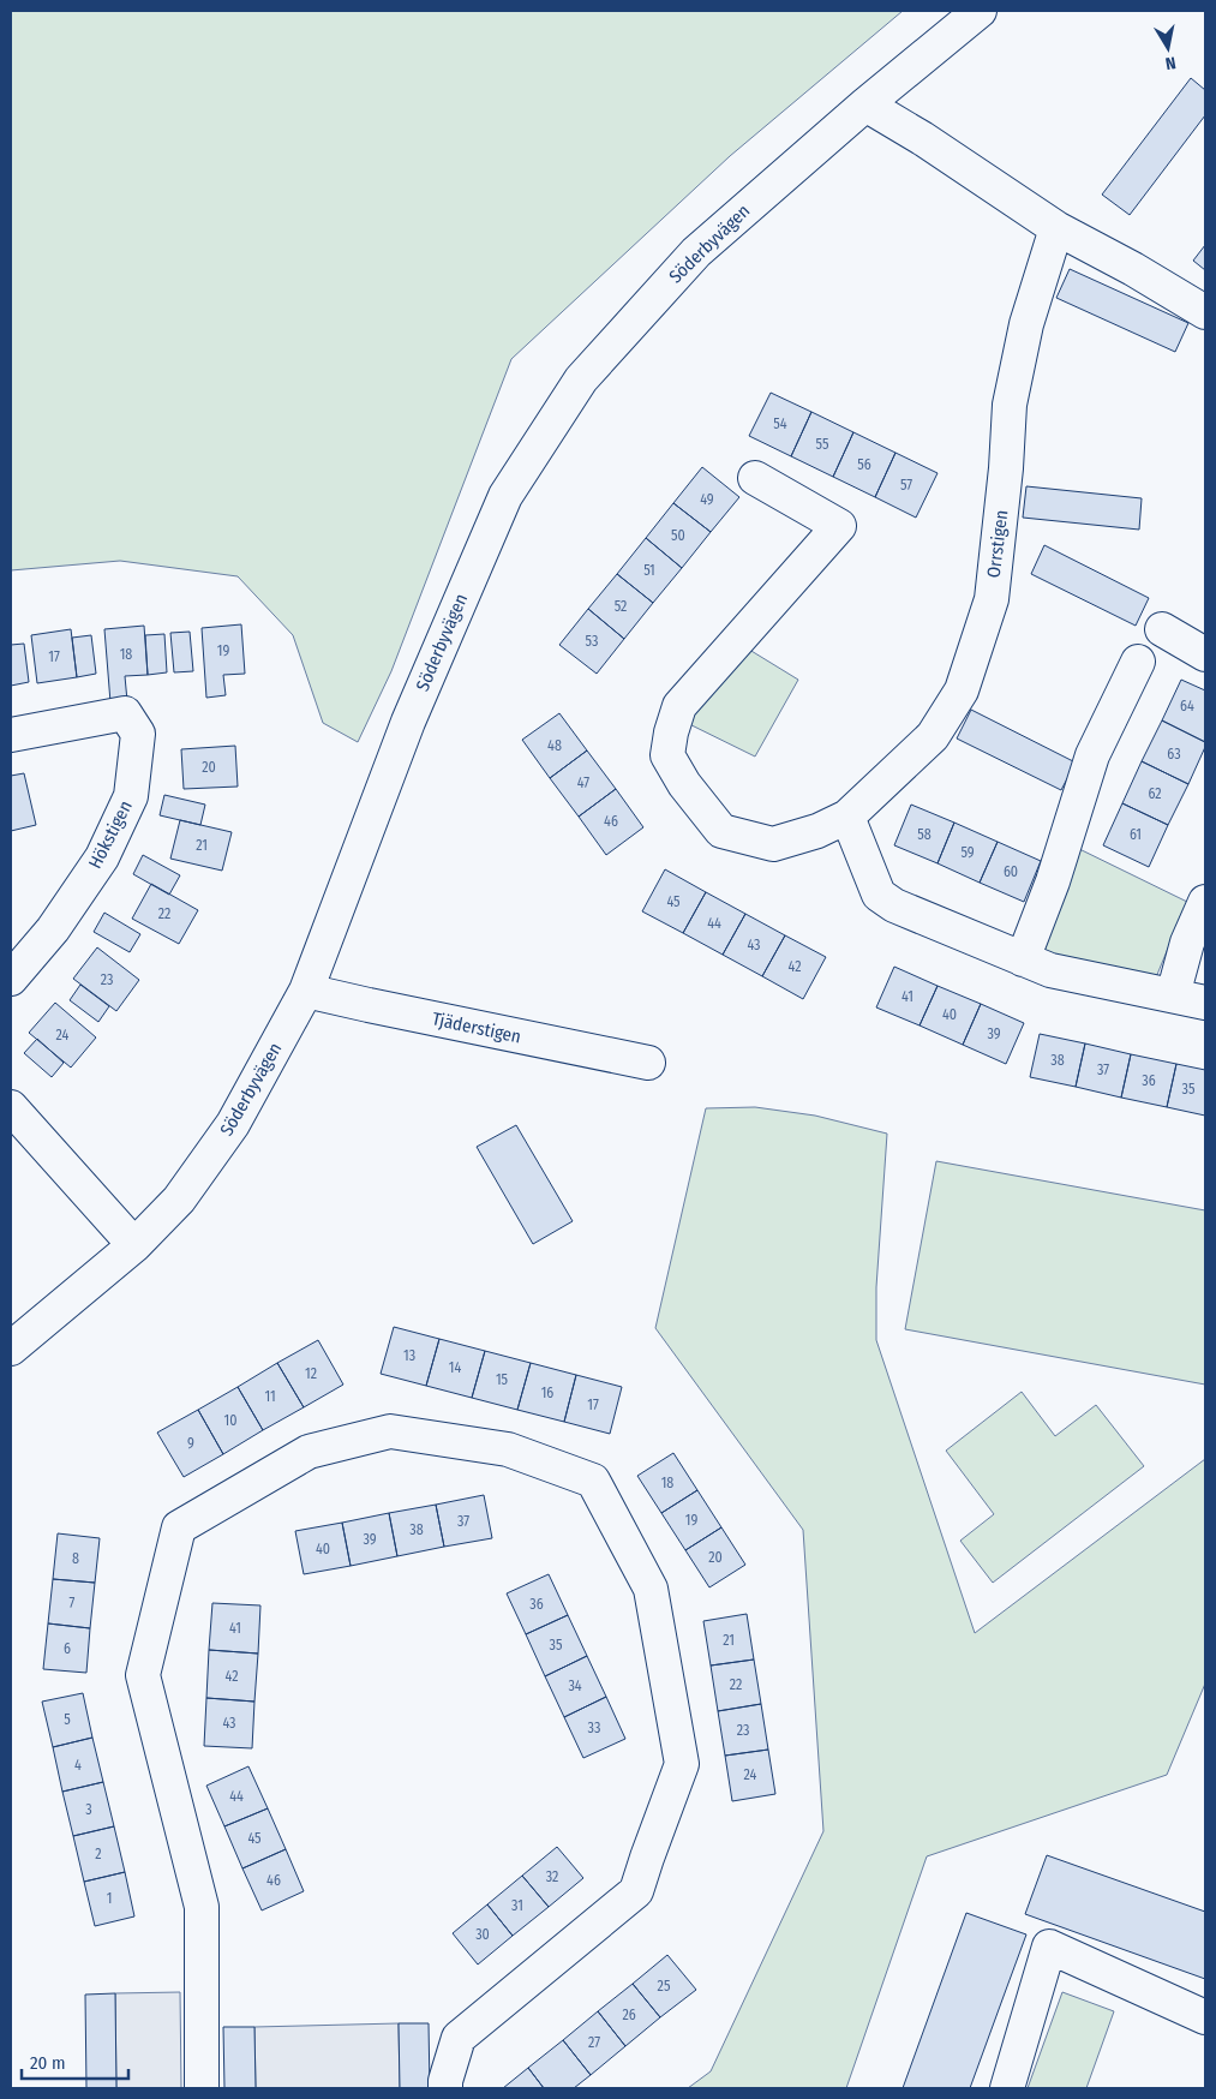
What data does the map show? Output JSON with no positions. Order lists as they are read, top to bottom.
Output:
{
  "streets": {
    "street": [
      "Söderbyvägen",
      "Orrstigen",
      "Hökstigen",
      "Tjäderstigen"
    ]
  },
  "crossings": [
    ["Söderbyvägen", "Tjäderstigen"]
  ],
  "house_numbers": [
    "54",
    "55",
    "56",
    "57",
    "49",
    "50",
    "51",
    "52",
    "53",
    "19",
    "18",
    "17",
    "64",
    "48",
    "63",
    "20",
    "47",
    "62",
    "46",
    "58",
    "61",
    "21",
    "59",
    "60",
    "45",
    "22",
    "44",
    "43",
    "42",
    "23",
    "41",
    "40",
    "39",
    "24",
    "38",
    "37",
    "36",
    "35",
    "13",
    "14",
    "12",
    "15",
    "16",
    "11",
    "17",
    "10",
    "9",
    "18",
    "19",
    "37",
    "38",
    "39",
    "40",
    "20",
    "8",
    "7",
    "36",
    "41",
    "21",
    "35",
    "6",
    "42",
    "22",
    "34",
    "5",
    "43",
    "33",
    "23",
    "4",
    "24",
    "44",
    "3",
    "45",
    "2",
    "32",
    "46",
    "1",
    "31",
    "30",
    "25",
    "26",
    "27"
  ],
  "scale_bar": "20 m",
  "north": "bottom"
}
